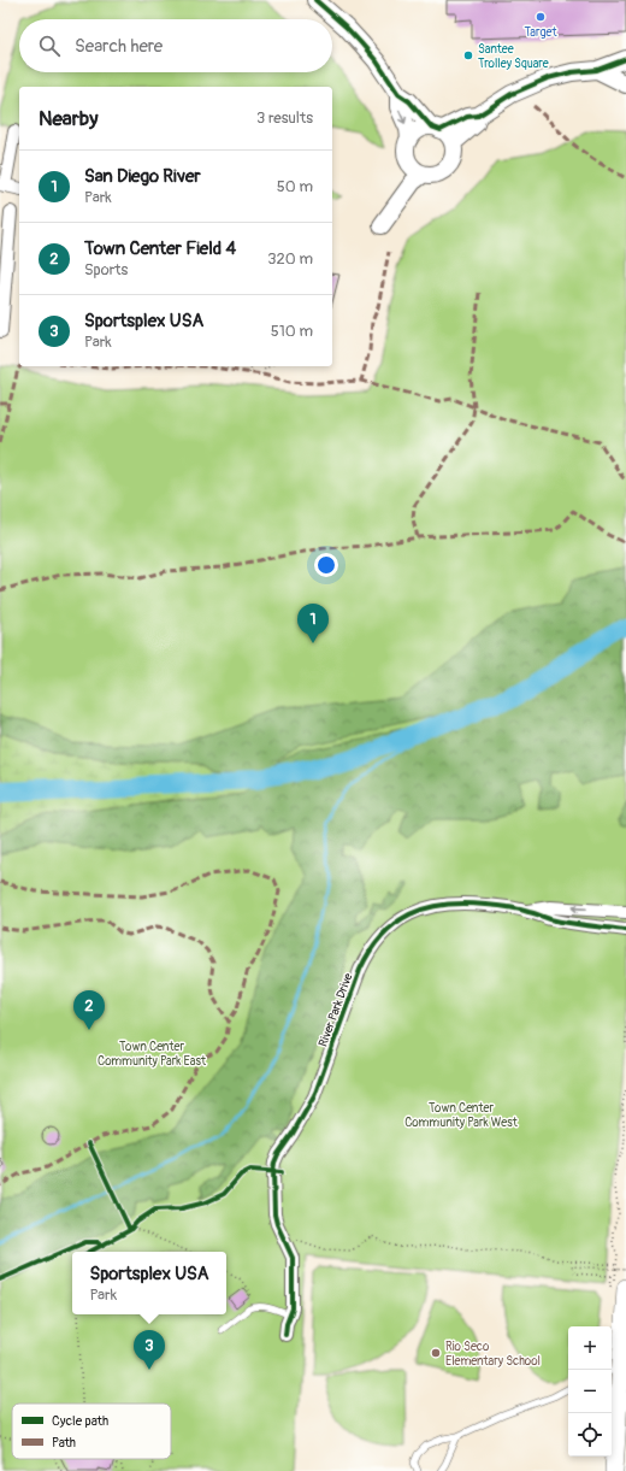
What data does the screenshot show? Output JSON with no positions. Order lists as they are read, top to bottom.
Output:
{
  "streets": {
    "street": ["River Park Drive"]
  },
  "parks": ["Town Center Community Park East", "Town Center Community Park West"],
  "places": ["Target", "Santee Trolley Square", "Rio Seco Elementary School"],
  "legend": ["Cycle path", "Path"],
  "page": {
    "search": "Search here",
    "heading": ["Nearby", "3 results"],
    "list": [
      {
        "mark": "1",
        "name": "San Diego River",
        "note": "Park",
        "value": "50 m"
      },
      {
        "mark": "2",
        "name": "Town Center Field 4",
        "note": "Sports",
        "value": "320 m"
      },
      {
        "mark": "3",
        "name": "Sportsplex USA",
        "note": "Park",
        "value": "510 m"
      }
    ],
    "pins": ["1", "2", "3"],
    "popup": ["Sportsplex USA", "Park"],
    "map_buttons": ["+", "−"]
  }
}
